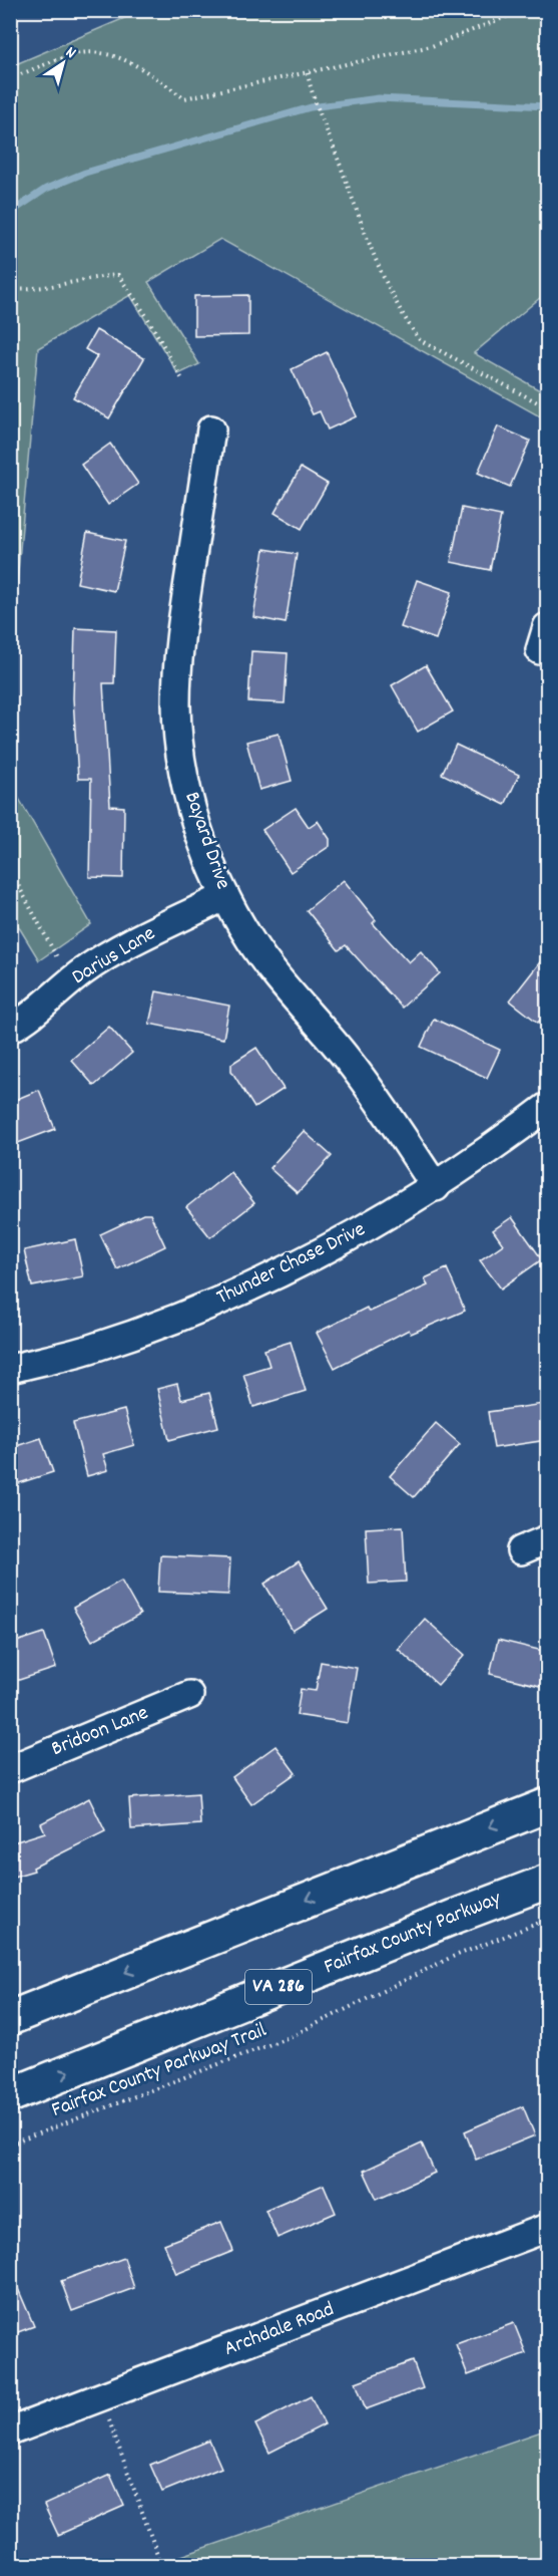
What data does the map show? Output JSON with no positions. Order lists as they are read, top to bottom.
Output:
{
  "streets": {
    "highway": ["Fairfax County Parkway", "VA 286"],
    "street": [
      "Bayard Drive",
      "Darius Lane",
      "Thunder Chase Drive",
      "Bridoon Lane",
      "Archdale Road"
    ],
    "path": ["Fairfax County Parkway Trail"]
  },
  "crossings": [
    ["Bayard Drive", "Darius Lane"],
    ["Bayard Drive", "Thunder Chase Drive"]
  ],
  "north": "top right"
}
